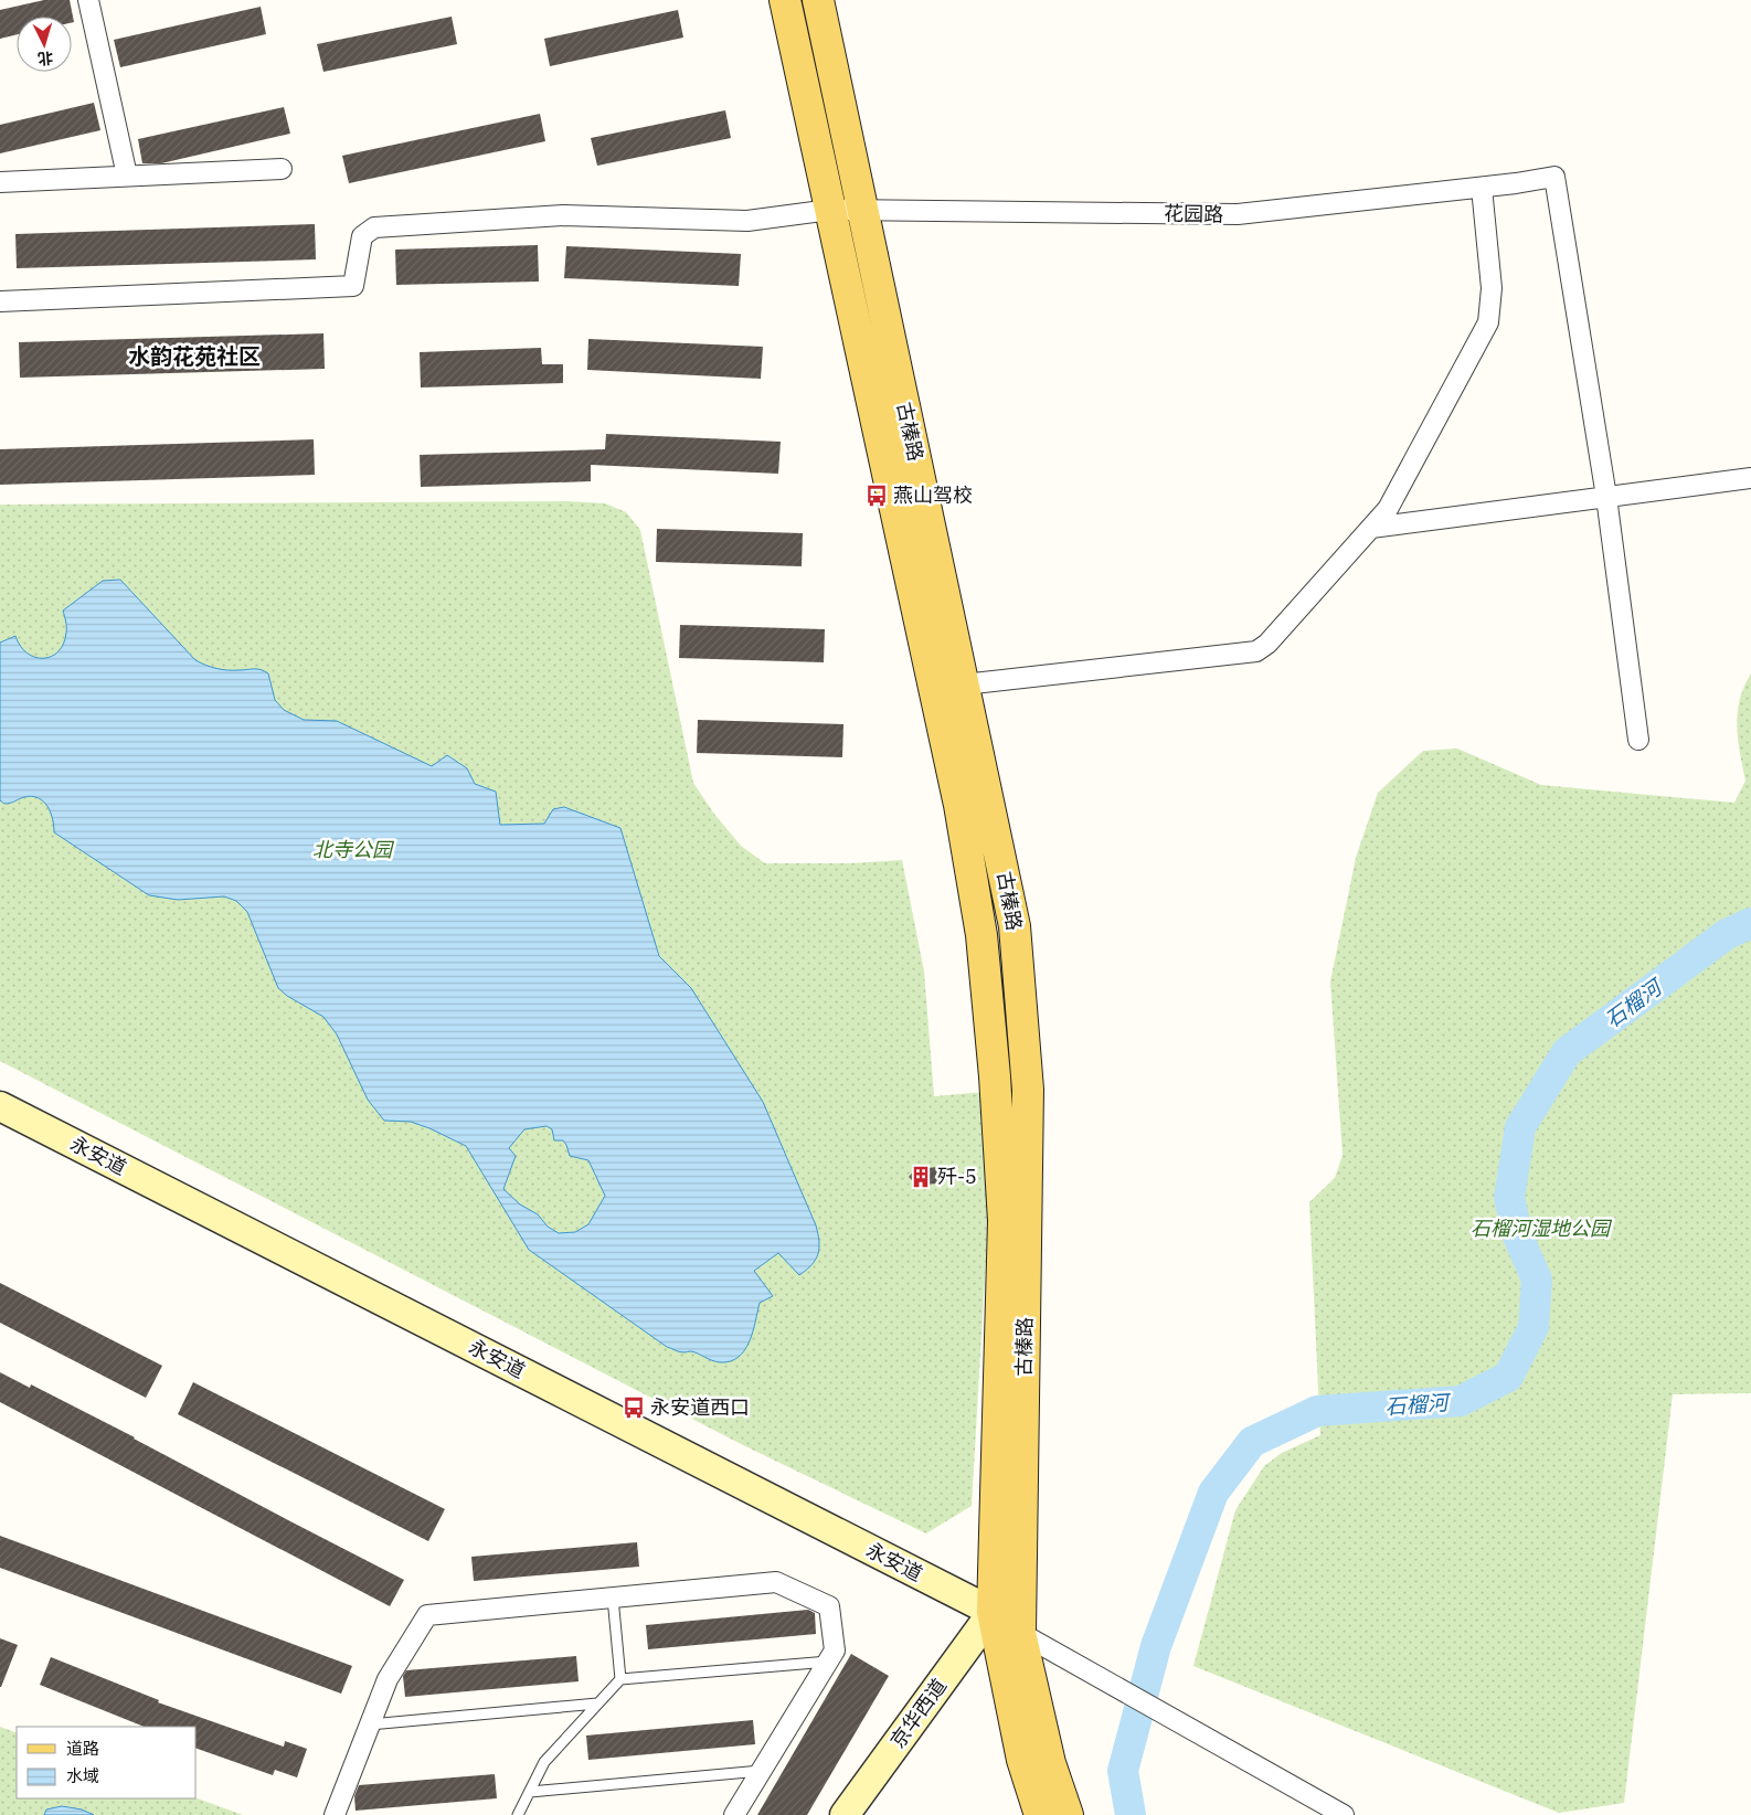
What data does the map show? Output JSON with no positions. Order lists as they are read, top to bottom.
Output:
{
  "streets": {
    "main road": ["古榛路", "永安道", "京华西道"],
    "street": ["花园路"]
  },
  "crossings": [
    ["花园路", "古榛路"],
    ["古榛路", "永安道"],
    ["古榛路", "京华西道"],
    ["永安道", "京华西道"]
  ],
  "districts": ["水韵花苑社区"],
  "water": ["石榴河"],
  "parks": ["北寺公园", "石榴河湿地公园"],
  "places": {
    "bus stop": ["燕山驾校", "永安道西口"],
    "building": ["歼-5"]
  },
  "legend": ["道路", "水域"],
  "north": "bottom"
}
